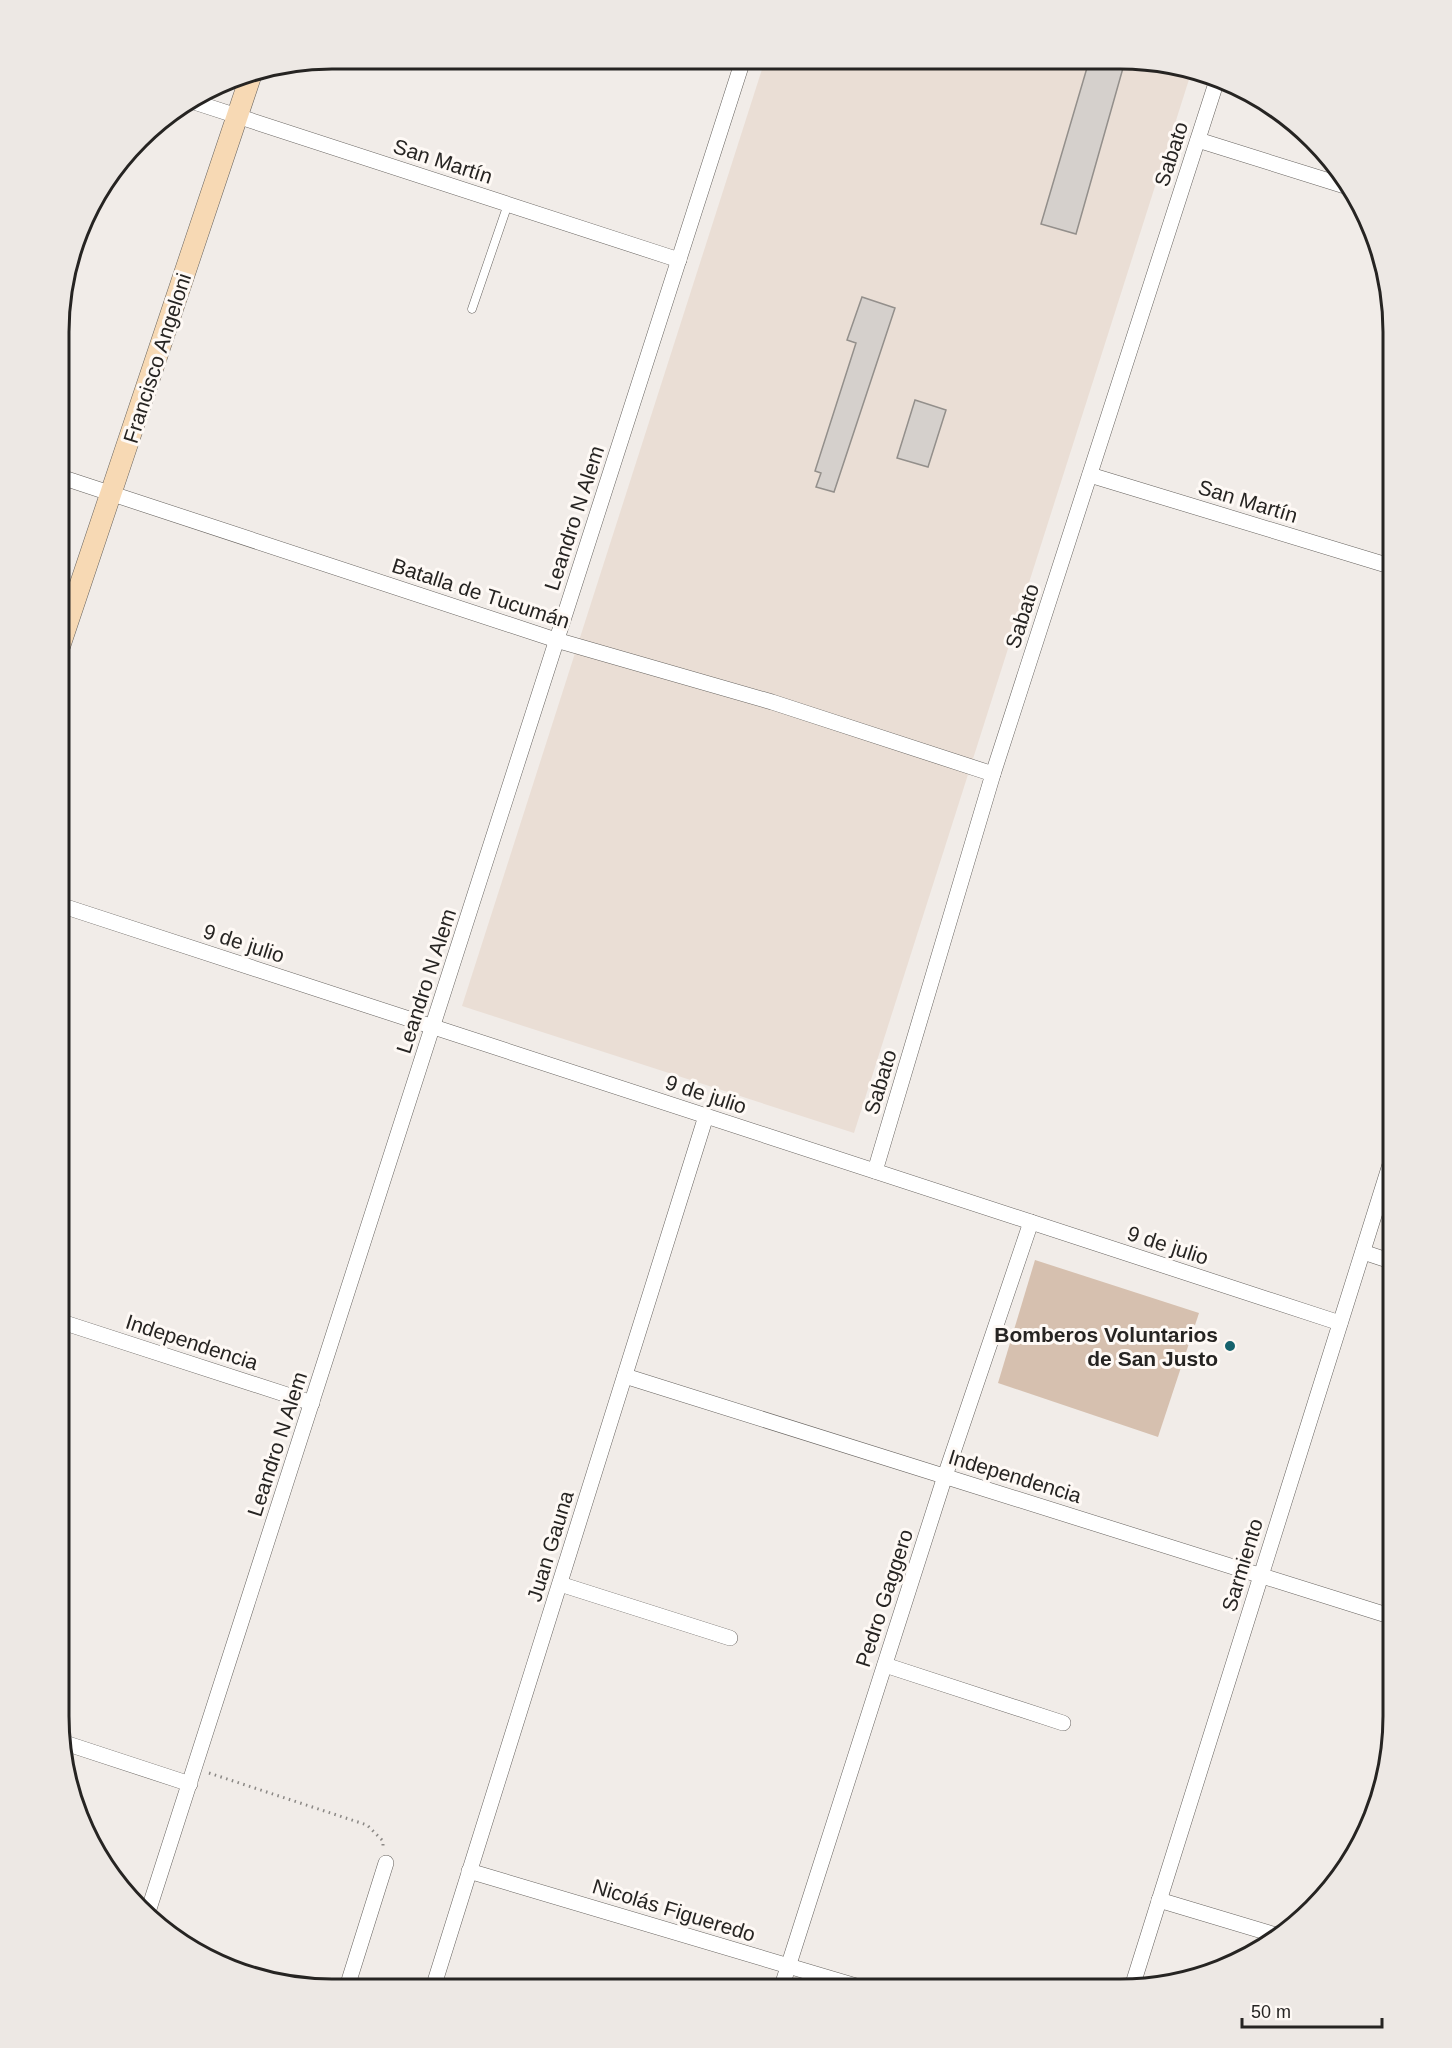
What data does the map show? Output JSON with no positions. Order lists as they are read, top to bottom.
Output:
{
  "streets": {
    "main road": ["Francisco Angeloni"],
    "street": [
      "Sabato",
      "San Martín",
      "Leandro N Alem",
      "Batalla de Tucumán",
      "9 de julio",
      "Independencia",
      "Juan Gauna",
      "Sarmiento",
      "Pedro Gaggero",
      "Nicolás Figueredo"
    ]
  },
  "crossings": [
    ["Sabato", "San Martín"],
    ["Sabato", "Batalla de Tucumán"],
    ["Sabato", "9 de julio"],
    ["San Martín", "Francisco Angeloni"],
    ["San Martín", "Leandro N Alem"],
    ["Francisco Angeloni", "Batalla de Tucumán"],
    ["Leandro N Alem", "Batalla de Tucumán"],
    ["Leandro N Alem", "9 de julio"],
    ["Leandro N Alem", "Independencia"],
    ["9 de julio", "Juan Gauna"],
    ["9 de julio", "Sarmiento"],
    ["9 de julio", "Pedro Gaggero"],
    ["Independencia", "Juan Gauna"],
    ["Independencia", "Sarmiento"],
    ["Independencia", "Pedro Gaggero"],
    ["Juan Gauna", "Nicolás Figueredo"],
    ["Pedro Gaggero", "Nicolás Figueredo"]
  ],
  "places": ["Bomberos Voluntarios de San Justo"],
  "scale_bar": "50 m"
}
